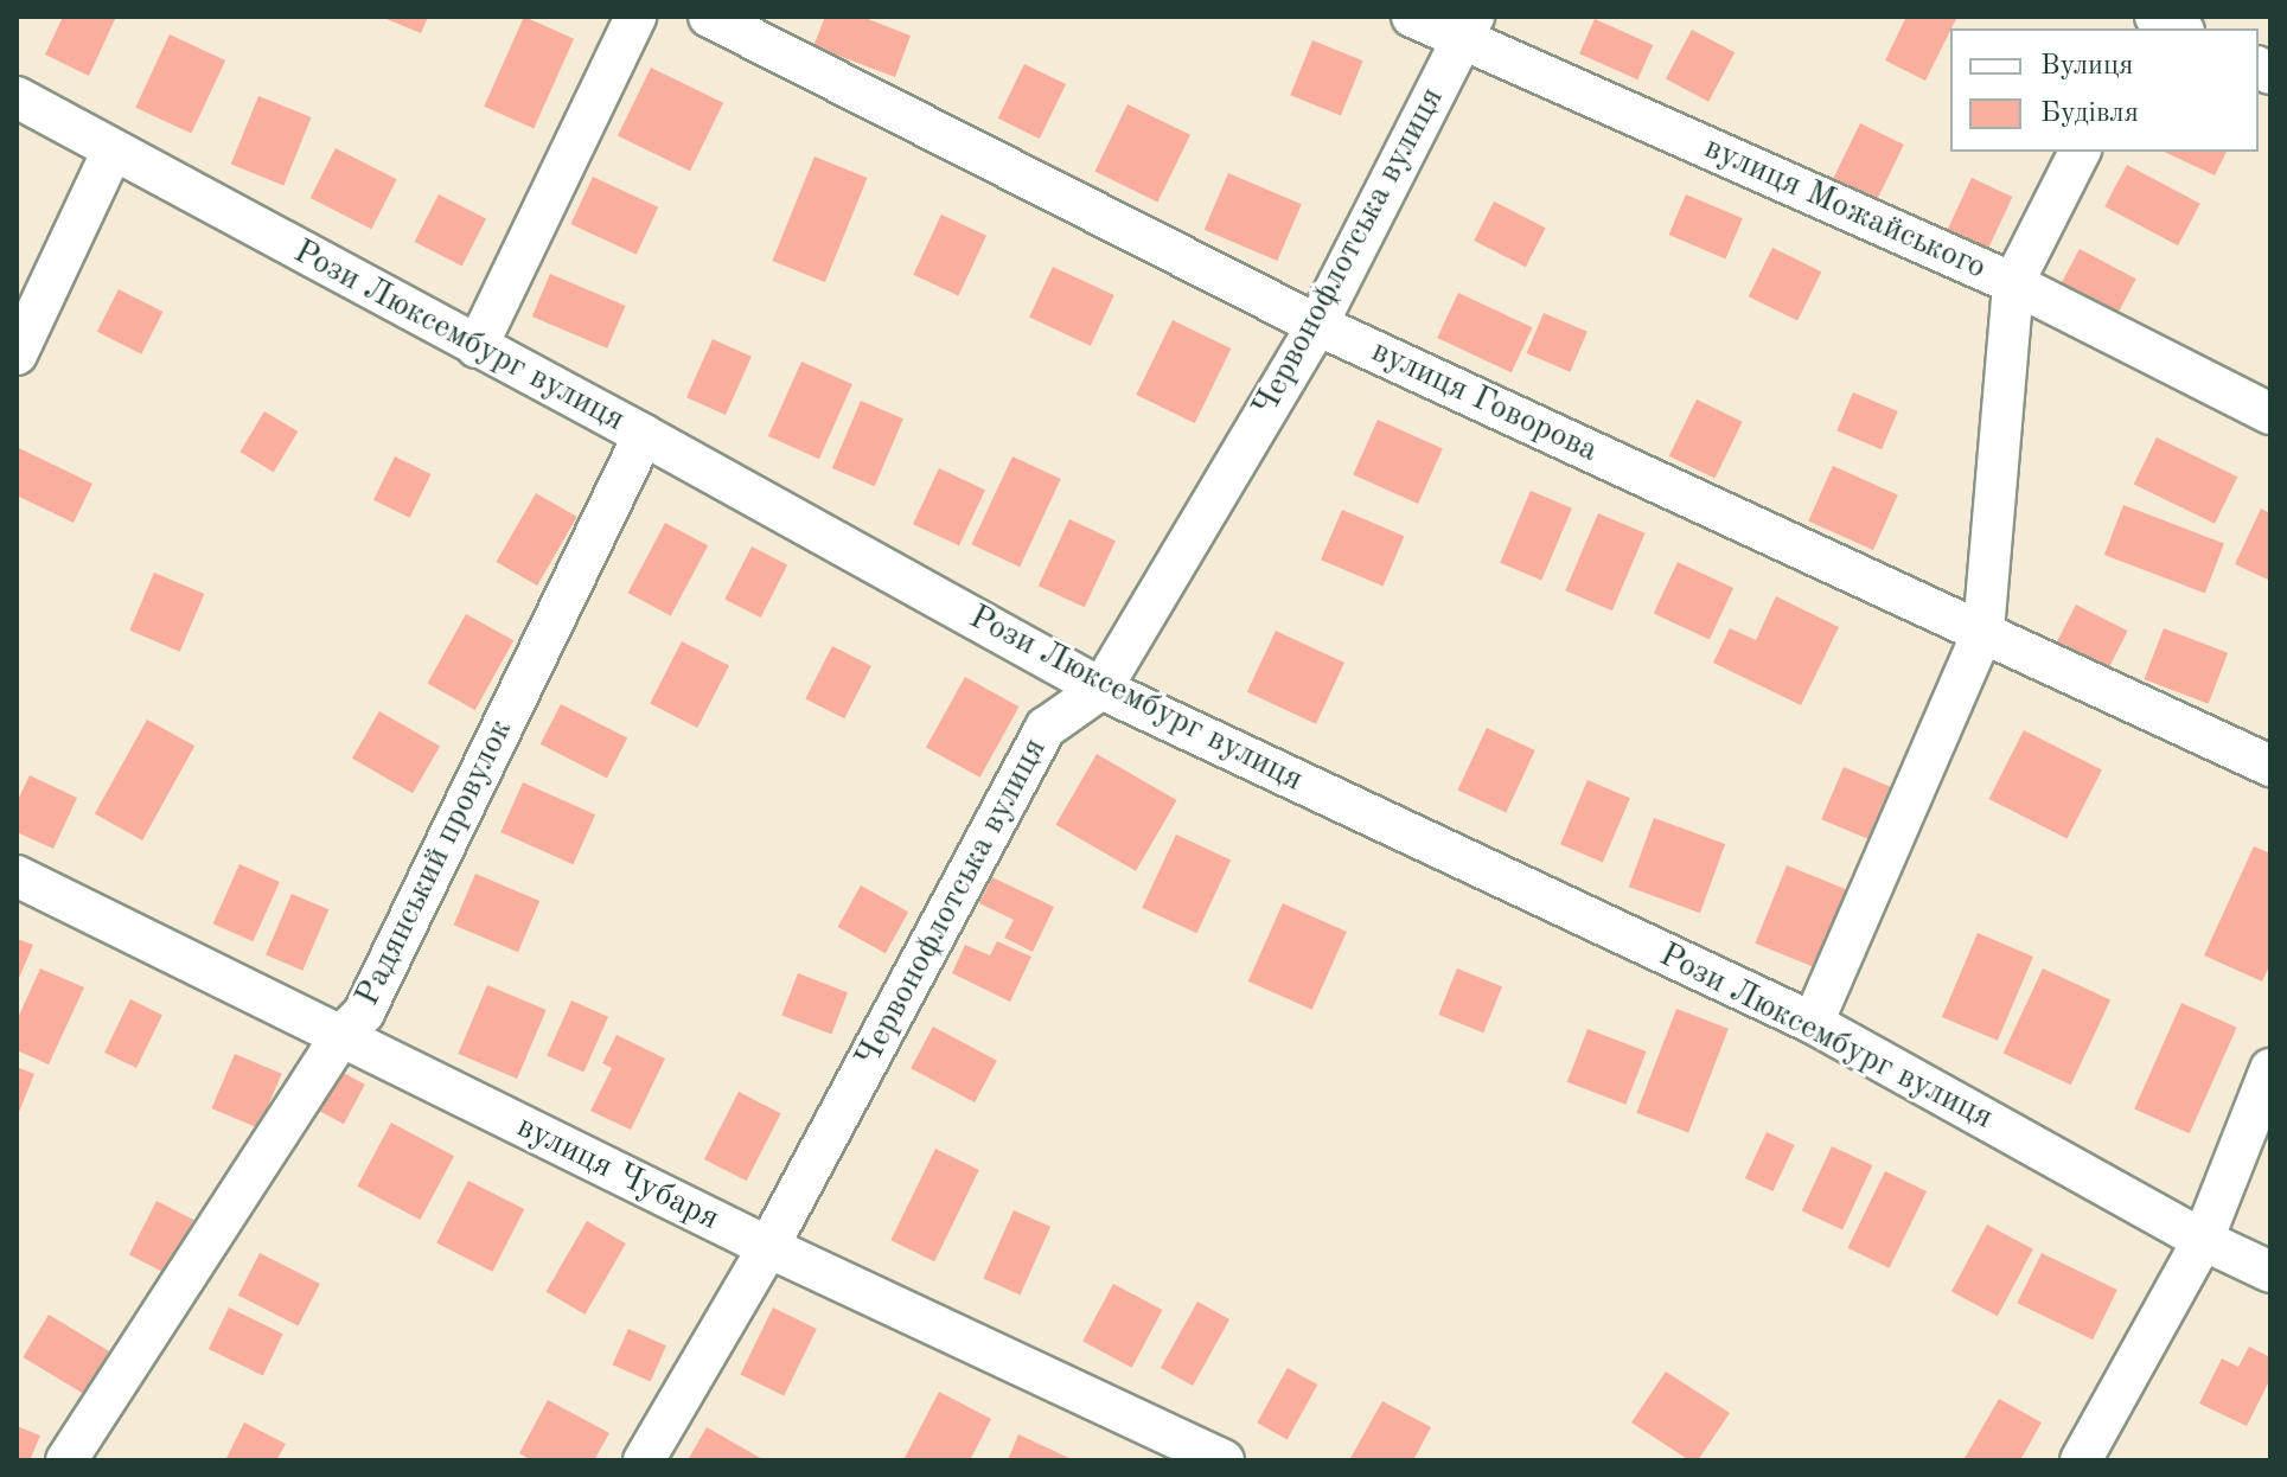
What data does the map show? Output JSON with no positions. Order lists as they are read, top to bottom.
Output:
{
  "streets": {
    "street": [
      "вулиця Можайського",
      "Червонофлотська вулиця",
      "Рози Люксембург вулиця",
      "вулиця Говорова",
      "Радянський провулок",
      "вулиця Чубаря"
    ]
  },
  "crossings": [
    ["вулиця Можайського", "Червонофлотська вулиця"],
    ["Червонофлотська вулиця", "Рози Люксембург вулиця"],
    ["Червонофлотська вулиця", "вулиця Говорова"],
    ["Червонофлотська вулиця", "вулиця Чубаря"],
    ["Рози Люксембург вулиця", "Радянський провулок"],
    ["Радянський провулок", "вулиця Чубаря"]
  ],
  "legend": ["Вулиця", "Будівля"]
}
